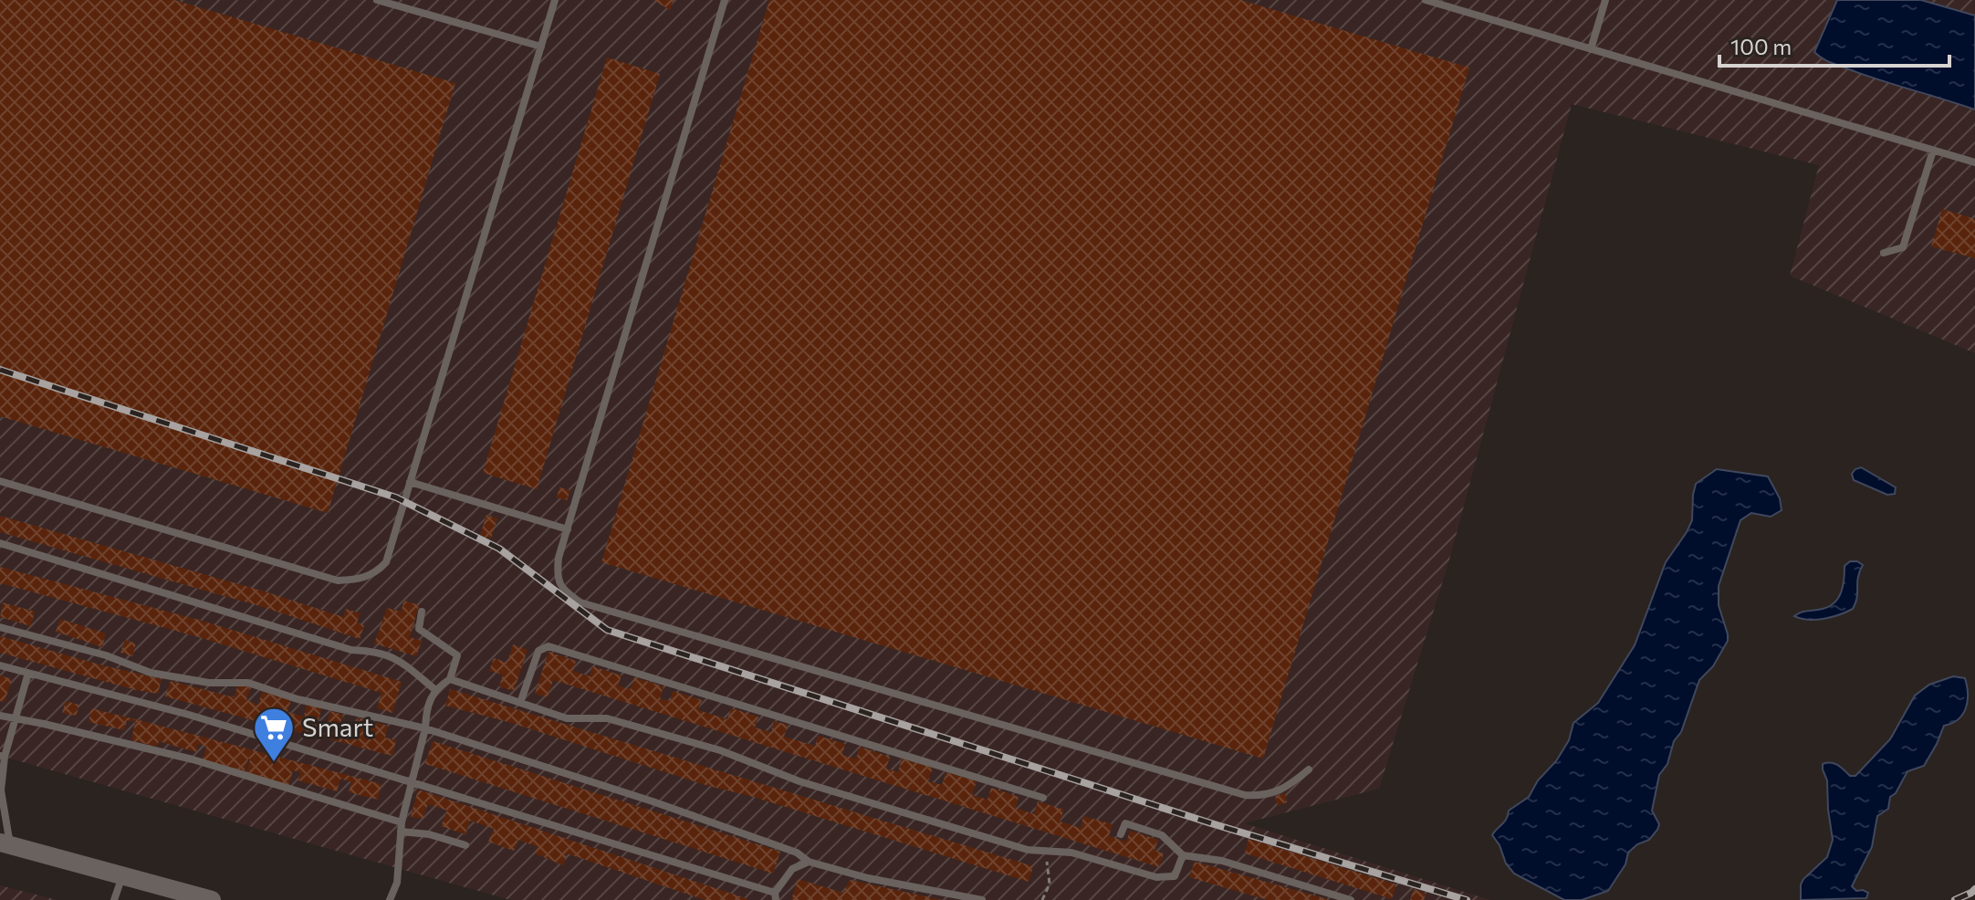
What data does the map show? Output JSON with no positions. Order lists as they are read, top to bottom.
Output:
{
  "places": {
    "supermarket": ["Smart"]
  },
  "scale_bar": "100 m"
}
